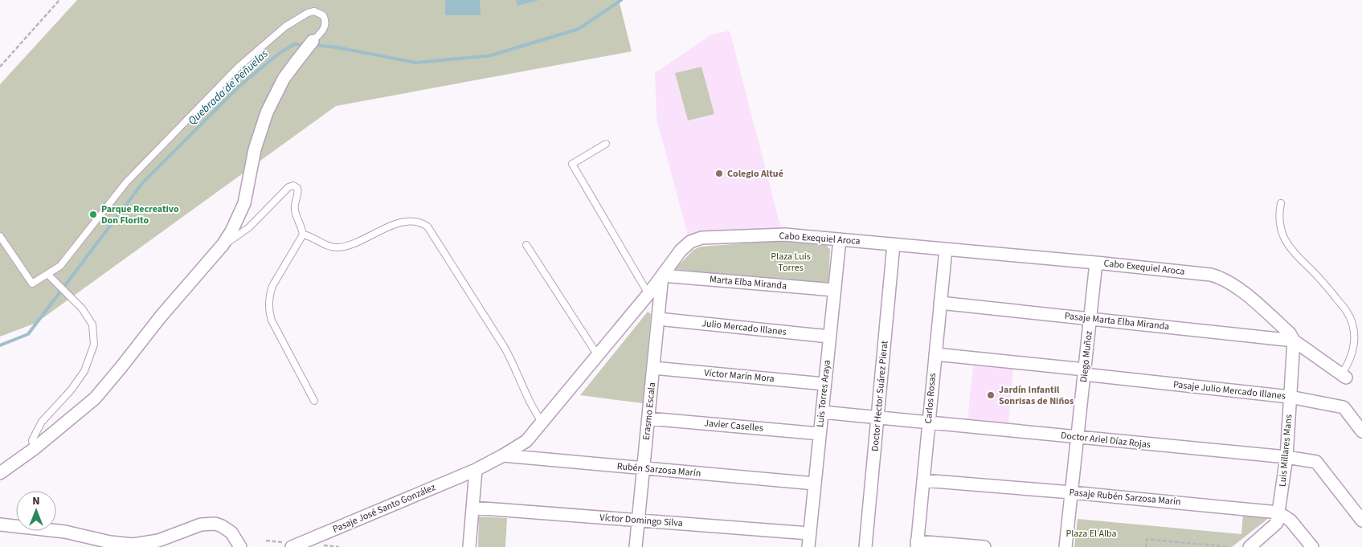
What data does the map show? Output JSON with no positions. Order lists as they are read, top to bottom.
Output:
{
  "streets": {
    "street": [
      "Cabo Exequiel Aroca",
      "Marta Elba Miranda",
      "Pasaje Marta Elba Miranda",
      "Julio Mercado Illanes",
      "Diego Muñoz",
      "Víctor Marín Mora",
      "Pasaje Julio Mercado Illanes",
      "Luis Torres Araya",
      "Doctor Hector Suárez Pierat",
      "Carlos Rosas",
      "Erasmo Escala",
      "Javier Caselles",
      "Doctor Ariel Díaz Rojas",
      "Luis Millares Mans",
      "Rubén Sarzosa Marín",
      "Pasaje Rubén Sarzosa Marín",
      "Pasaje José Santo González",
      "Víctor Domingo Silva"
    ]
  },
  "crossings": [
    ["Cabo Exequiel Aroca", "Marta Elba Miranda"],
    ["Cabo Exequiel Aroca", "Pasaje Marta Elba Miranda"],
    ["Cabo Exequiel Aroca", "Diego Muñoz"],
    ["Cabo Exequiel Aroca", "Luis Torres Araya"],
    ["Cabo Exequiel Aroca", "Doctor Hector Suárez Pierat"],
    ["Cabo Exequiel Aroca", "Carlos Rosas"],
    ["Cabo Exequiel Aroca", "Erasmo Escala"],
    ["Cabo Exequiel Aroca", "Luis Millares Mans"],
    ["Cabo Exequiel Aroca", "Rubén Sarzosa Marín"],
    ["Cabo Exequiel Aroca", "Pasaje José Santo González"],
    ["Marta Elba Miranda", "Luis Torres Araya"],
    ["Marta Elba Miranda", "Erasmo Escala"],
    ["Pasaje Marta Elba Miranda", "Diego Muñoz"],
    ["Pasaje Marta Elba Miranda", "Carlos Rosas"],
    ["Pasaje Marta Elba Miranda", "Luis Millares Mans"],
    ["Julio Mercado Illanes", "Luis Torres Araya"],
    ["Julio Mercado Illanes", "Erasmo Escala"],
    ["Diego Muñoz", "Pasaje Julio Mercado Illanes"],
    ["Diego Muñoz", "Doctor Ariel Díaz Rojas"],
    ["Diego Muñoz", "Pasaje Rubén Sarzosa Marín"],
    ["Víctor Marín Mora", "Luis Torres Araya"],
    ["Víctor Marín Mora", "Erasmo Escala"],
    ["Pasaje Julio Mercado Illanes", "Carlos Rosas"],
    ["Pasaje Julio Mercado Illanes", "Luis Millares Mans"],
    ["Luis Torres Araya", "Javier Caselles"],
    ["Luis Torres Araya", "Doctor Ariel Díaz Rojas"],
    ["Luis Torres Araya", "Rubén Sarzosa Marín"],
    ["Luis Torres Araya", "Víctor Domingo Silva"],
    ["Doctor Hector Suárez Pierat", "Doctor Ariel Díaz Rojas"],
    ["Carlos Rosas", "Doctor Ariel Díaz Rojas"],
    ["Carlos Rosas", "Pasaje Rubén Sarzosa Marín"],
    ["Erasmo Escala", "Javier Caselles"],
    ["Erasmo Escala", "Rubén Sarzosa Marín"],
    ["Erasmo Escala", "Víctor Domingo Silva"],
    ["Doctor Ariel Díaz Rojas", "Luis Millares Mans"],
    ["Luis Millares Mans", "Pasaje Rubén Sarzosa Marín"]
  ],
  "water": ["Quebrada de Peñuelas"],
  "parks": ["Plaza Luis Torres", "Plaza El Alba"],
  "places": ["Colegio Altué", "Parque Recreativo Don Florito", "Jardín Infantil Sonrisas de Niños"],
  "north": "top"
}
